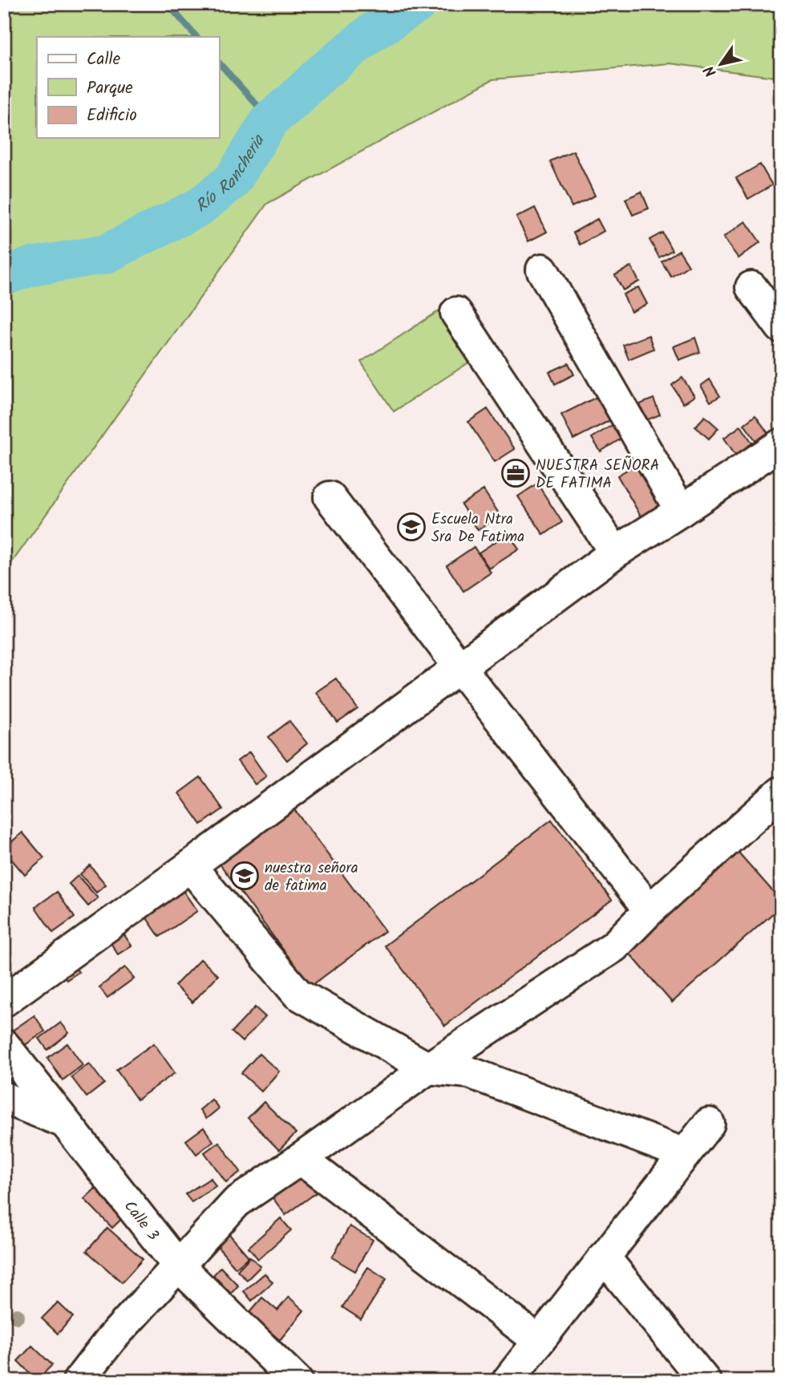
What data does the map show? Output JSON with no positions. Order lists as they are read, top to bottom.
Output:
{
  "streets": {
    "street": ["Calle 3"]
  },
  "water": ["Río Rancheria"],
  "places": {
    "office": ["NUESTRA SEÑORA DE FATIMA"],
    "school or university": ["Escuela Ntra Sra De Fatima", "nuestra señora de fatima"]
  },
  "legend": ["Calle", "Parque", "Edificio"],
  "north": "bottom left"
}
